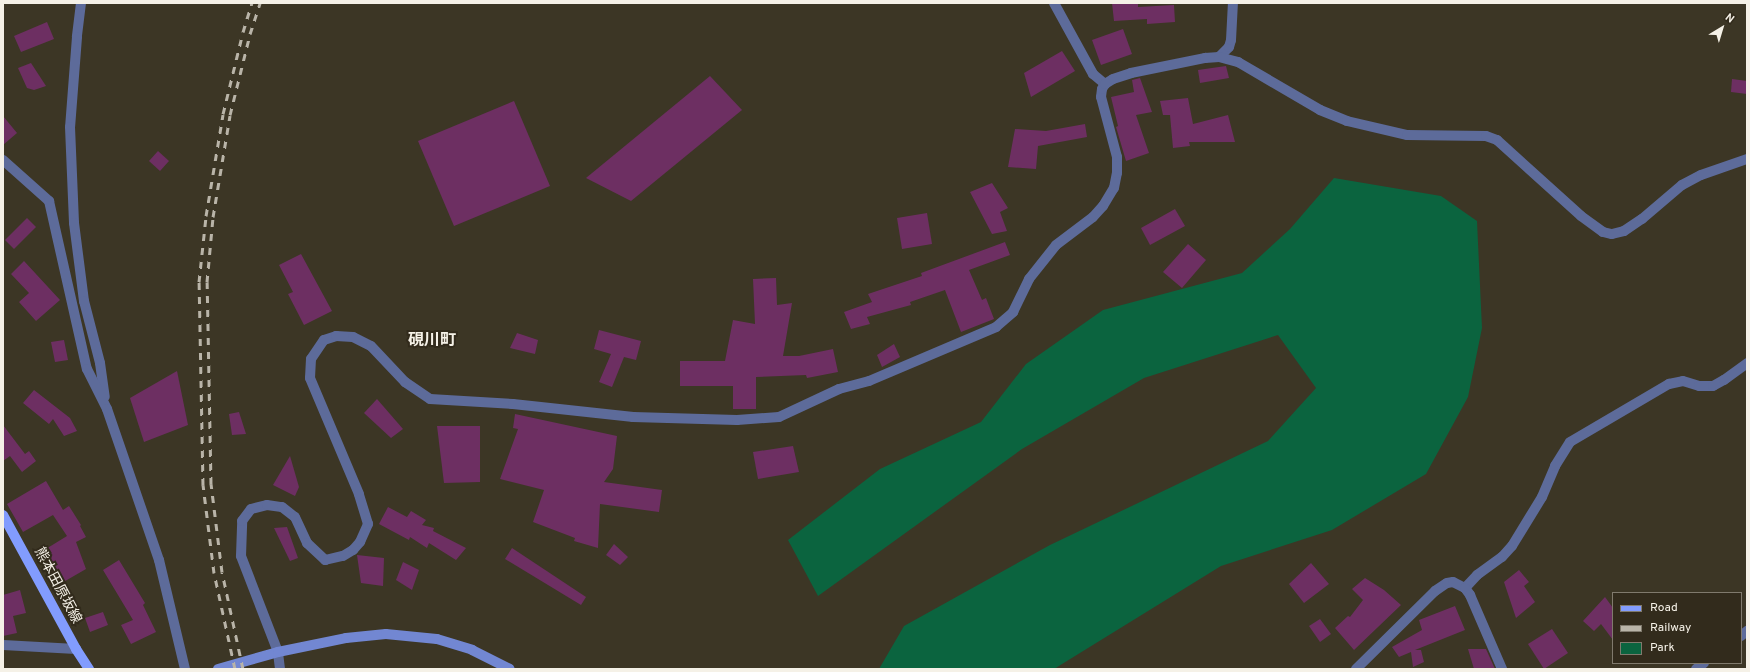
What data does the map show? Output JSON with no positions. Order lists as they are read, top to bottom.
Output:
{
  "streets": {
    "main road": ["熊本田原坂線"]
  },
  "districts": ["硯川町"],
  "legend": ["Road", "Railway", "Park"],
  "north": "top right"
}
